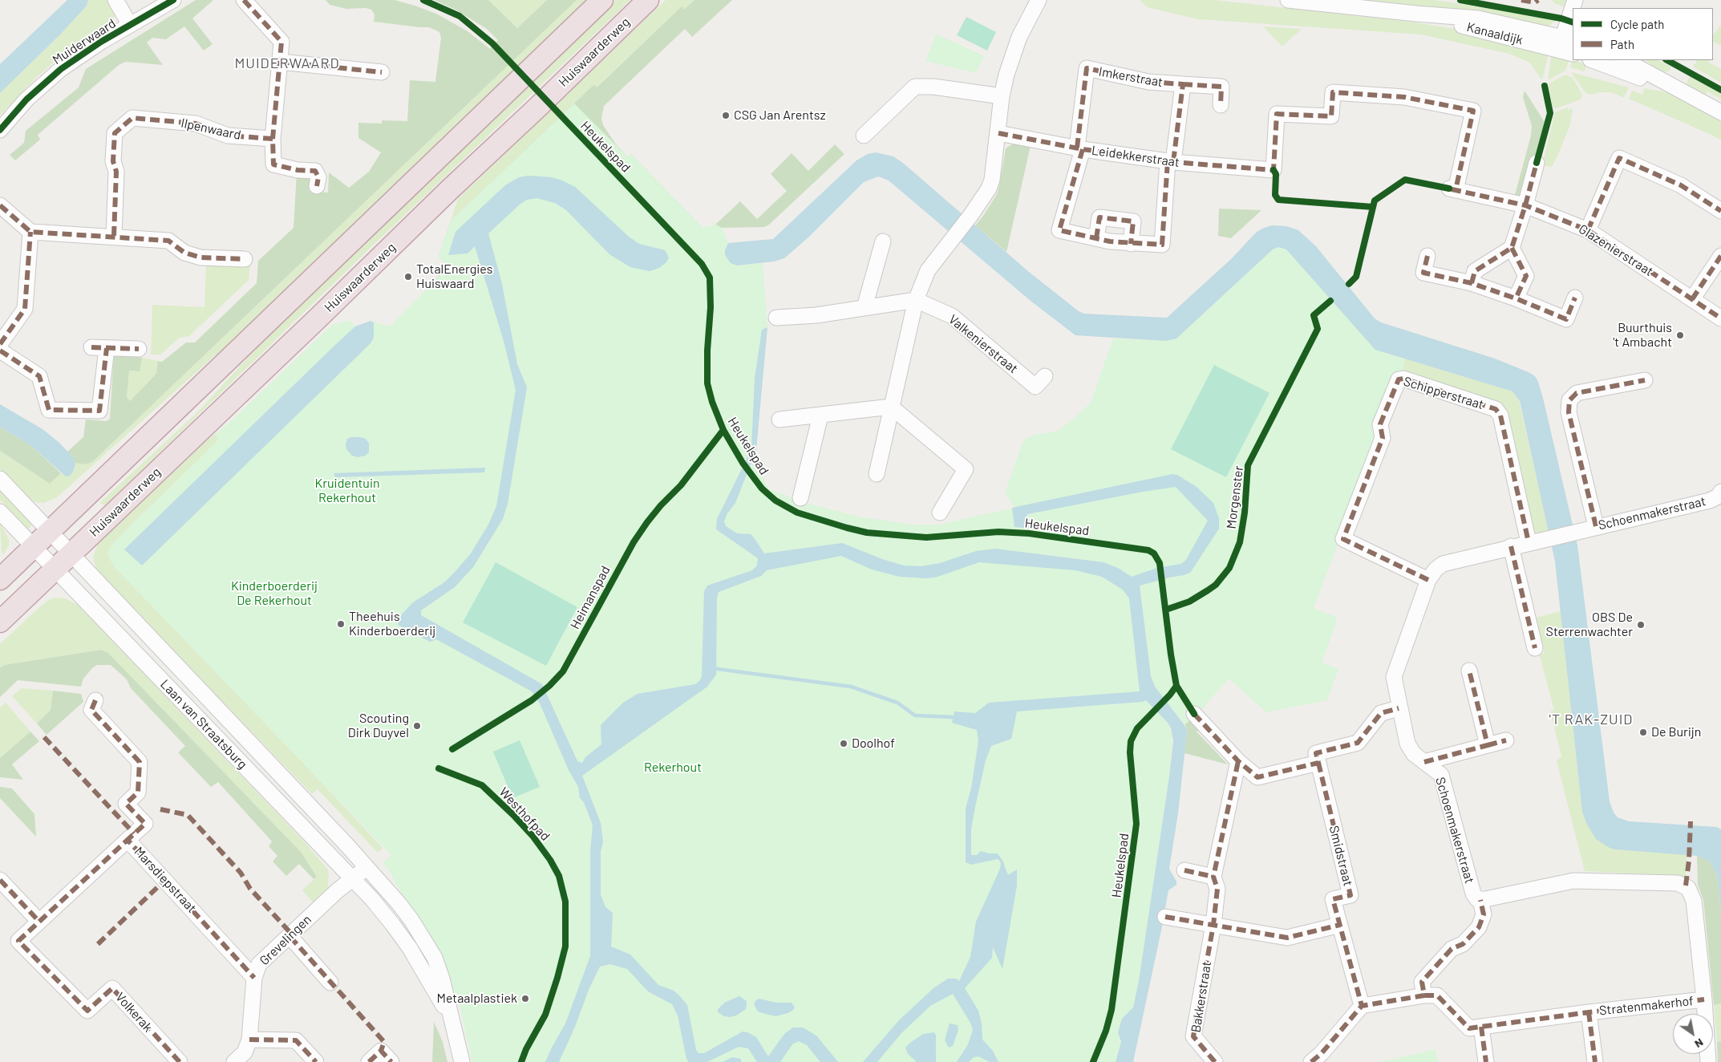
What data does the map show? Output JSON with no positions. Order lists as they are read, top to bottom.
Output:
{
  "streets": {
    "highway": ["Huiswaarderweg"],
    "street": [
      "Kanaaldijk",
      "Muiderwaard",
      "Imkerstraat",
      "Ilpenwaard",
      "Leidekkerstraat",
      "Glazenierstraat",
      "Valkenierstraat",
      "Schipperstraat",
      "Schoenmakerstraat",
      "Laan van Straatsburg",
      "Smidstraat",
      "Marsdiepstraat",
      "Grevelingen",
      "Bakkerstraat",
      "Stratenmakerhof",
      "Volkerak"
    ],
    "cycle path": ["Heukelspad", "Morgenster", "Westhofpad"]
  },
  "crossings": [
    ["Huiswaarderweg", "Laan van Straatsburg"],
    ["Imkerstraat", "Leidekkerstraat"],
    ["Leidekkerstraat", "Glazenierstraat"],
    ["Schipperstraat", "Schoenmakerstraat"],
    ["Schoenmakerstraat", "Stratenmakerhof"],
    ["Laan van Straatsburg", "Grevelingen"],
    ["Marsdiepstraat", "Grevelingen"],
    ["Marsdiepstraat", "Volkerak"]
  ],
  "districts": ["MUIDERWAARD", "'T RAK-ZUID"],
  "parks": ["Kruidentuin Rekerhout", "Kinderboerderij De Rekerhout", "Rekerhout"],
  "places": [
    "CSG Jan Arentsz",
    "TotalEnergies Huiswaard",
    "Buurthuis 't Ambacht",
    "Theehuis Kinderboerderij",
    "OBS De Sterrenwachter",
    "Scouting Dirk Duyvel",
    "De Burijn",
    "Doolhof",
    "Metaalplastiek"
  ],
  "legend": ["Cycle path", "Path"],
  "north": "bottom right"
}
